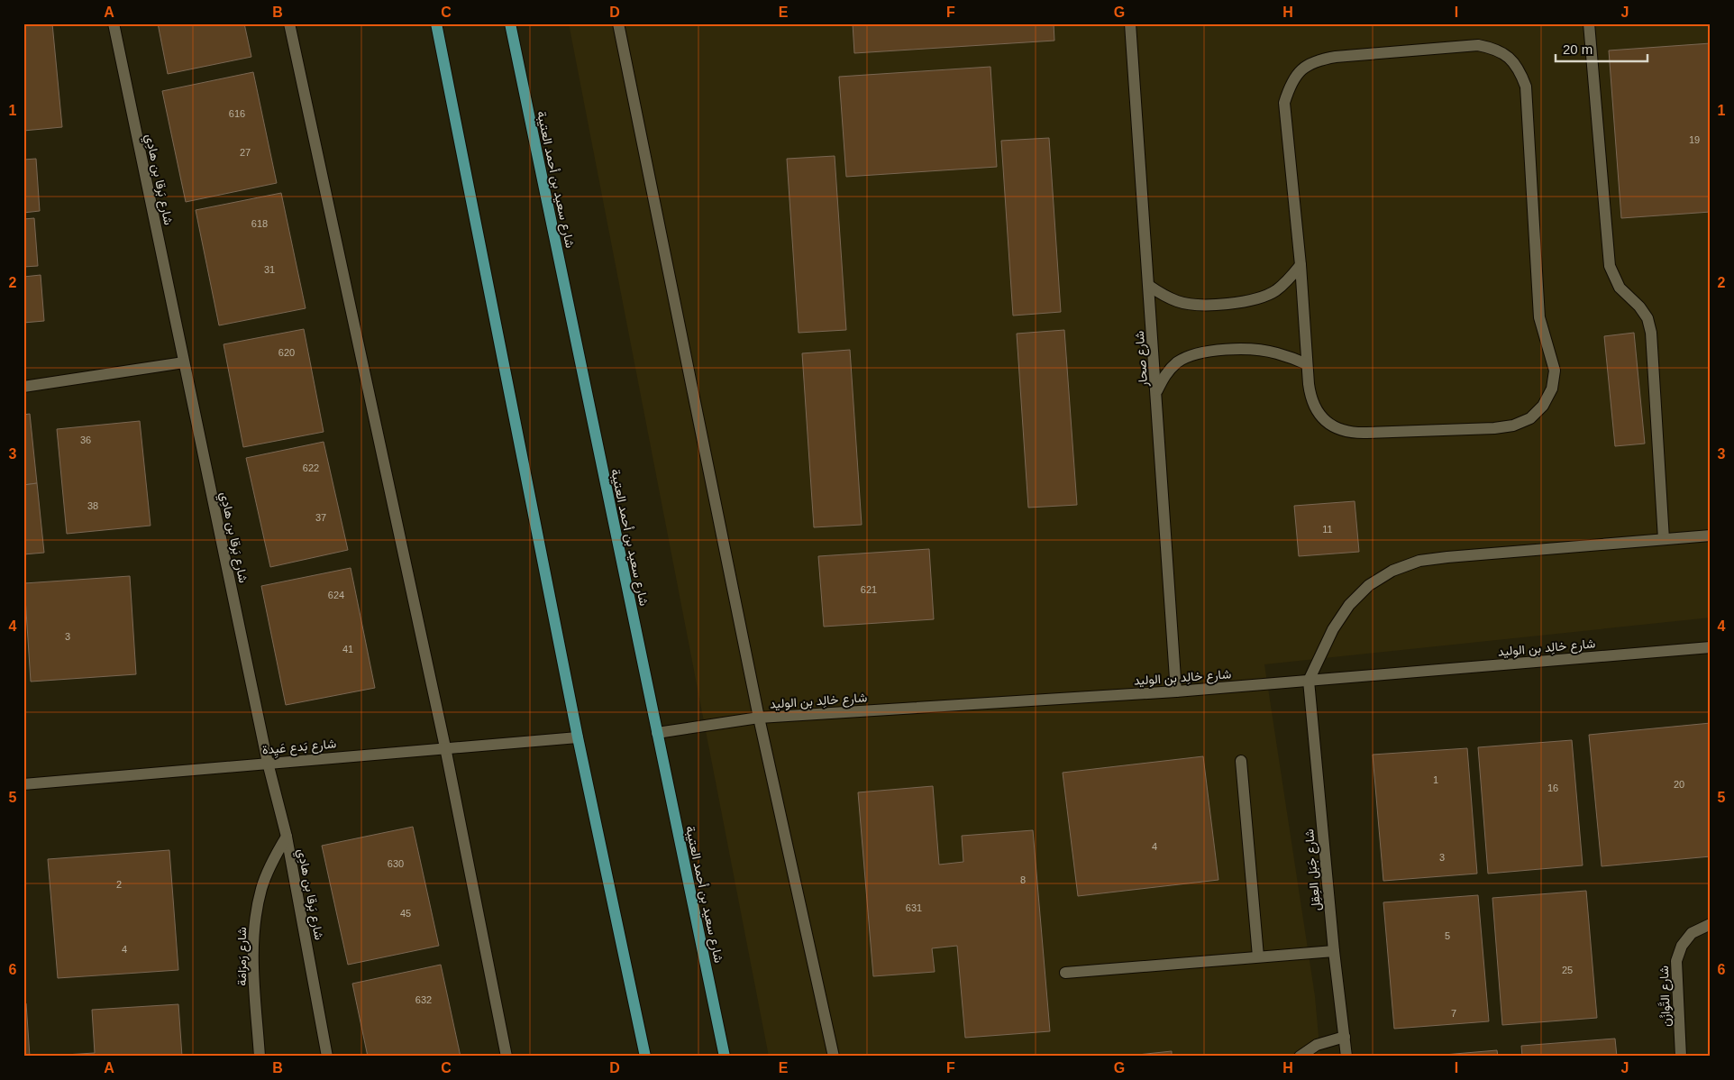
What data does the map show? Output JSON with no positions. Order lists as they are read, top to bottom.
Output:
{
  "streets": {
    "main road": ["شارع سعيد بن أحمد العتيبة"],
    "street": [
      "شارع بَرقا بن هادِي",
      "شارع صحار",
      "شارع خالِد بن الوليد",
      "شارع بَدع عَيِدة",
      "شارع جَبَل العِقِل",
      "شارع رَمرَامَة",
      "شارع التَّوازُن"
    ]
  },
  "crossings": [
    ["شارع بَرقا بن هادِي", "شارع بَدع عَيِدة"],
    ["شارع بَرقا بن هادِي", "شارع رَمرَامَة"],
    ["شارع سعيد بن أحمد العتيبة", "شارع خالِد بن الوليد"],
    ["شارع صحار", "شارع خالِد بن الوليد"],
    ["شارع خالِد بن الوليد", "شارع جَبَل العِقِل"]
  ],
  "house_numbers": [
    "616",
    "19",
    "27",
    "618",
    "31",
    "620",
    "36",
    "622",
    "38",
    "37",
    "11",
    "621",
    "624",
    "3",
    "41",
    "1",
    "20",
    "16",
    "4",
    "3",
    "630",
    "8",
    "2",
    "631",
    "45",
    "5",
    "4",
    "25",
    "632",
    "7"
  ],
  "scale_bar": "20 m",
  "grid": {
    "columns": [
      "A",
      "B",
      "C",
      "D",
      "E",
      "F",
      "G",
      "H",
      "I",
      "J"
    ],
    "rows": [
      "1",
      "2",
      "3",
      "4",
      "5",
      "6"
    ]
  }
}
